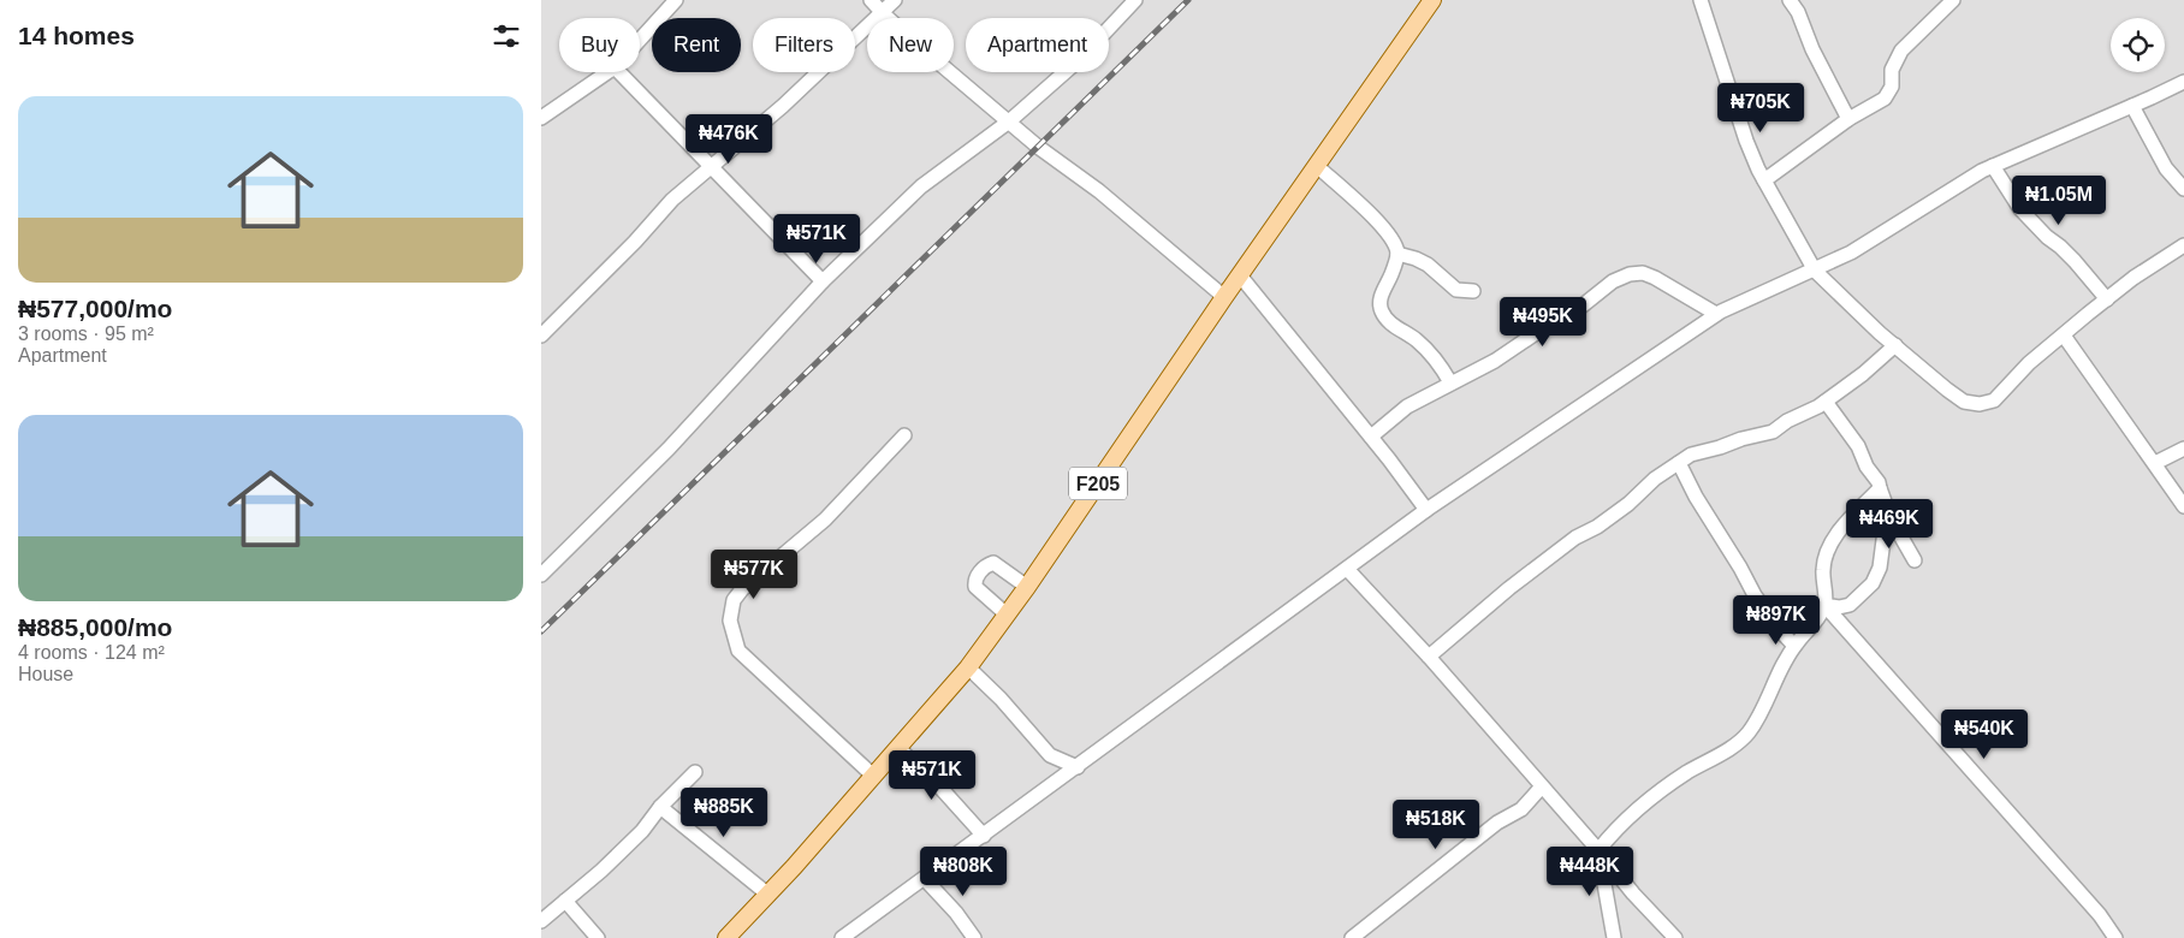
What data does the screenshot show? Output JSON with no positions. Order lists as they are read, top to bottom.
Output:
{
  "streets": {
    "main road": ["F205"]
  },
  "page": {
    "heading": "14 homes",
    "chip": [
      "Buy",
      "Rent",
      "Filters",
      "New",
      "Apartment"
    ],
    "list": [
      {
        "name": "₦577,000/mo",
        "note": "3 rooms · 95 m² · Apartment"
      },
      {
        "name": "₦885,000/mo",
        "note": "4 rooms · 124 m² · House"
      }
    ],
    "price": [
      "₦705K",
      "₦476K",
      "₦1.05M",
      "₦571K",
      "₦495K",
      "₦469K",
      "₦577K",
      "₦897K",
      "₦540K",
      "₦571K",
      "₦885K",
      "₦518K",
      "₦808K",
      "₦448K"
    ]
  }
}
